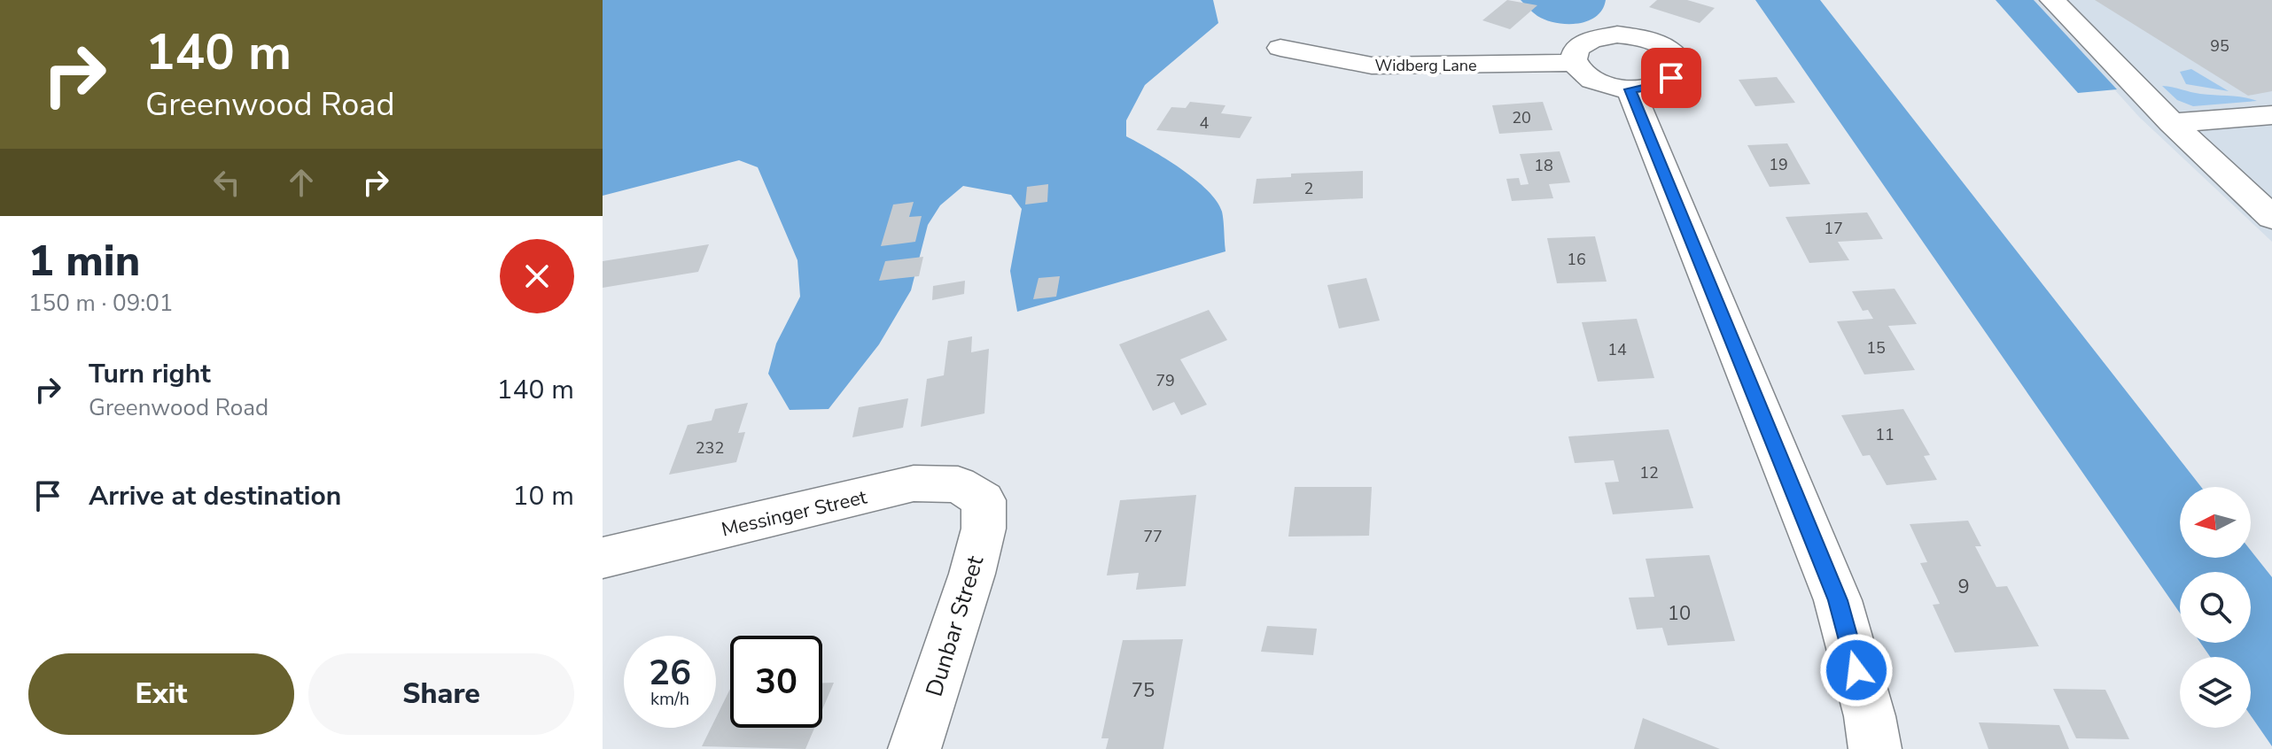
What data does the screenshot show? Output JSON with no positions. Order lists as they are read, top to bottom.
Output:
{
  "streets": {
    "street": ["Widberg Lane", "Messinger Street", "Dunbar Street"]
  },
  "crossings": [
    ["Messinger Street", "Dunbar Street"]
  ],
  "house_numbers": [
    "95",
    "20",
    "4",
    "19",
    "18",
    "2",
    "17",
    "16",
    "15",
    "14",
    "79",
    "11",
    "232",
    "12",
    "77",
    "9",
    "10",
    "75"
  ],
  "north": "left",
  "page": {
    "turn": ["140 m", "Greenwood Road"],
    "heading": ["1 min", "150 m · 09:01"],
    "list": [
      {
        "name": "Turn right",
        "note": "Greenwood Road",
        "value": "140 m"
      },
      {
        "name": "Arrive at destination",
        "value": "10 m"
      }
    ],
    "speed": "26 km/h",
    "limit": "30",
    "buttons": ["Exit", "Share"]
  }
}
